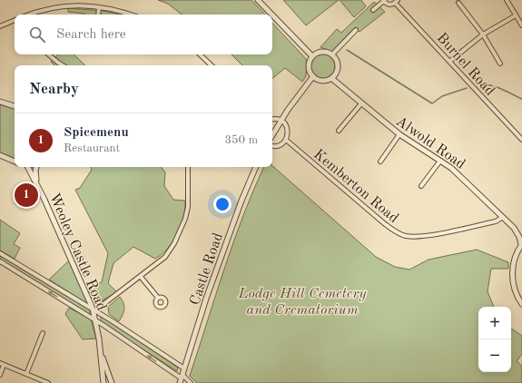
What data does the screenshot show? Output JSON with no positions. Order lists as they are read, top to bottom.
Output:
{
  "streets": {
    "street": [
      "Burnel Road",
      "Alwold Road",
      "Kemberton Road",
      "Weoley Castle Road",
      "Castle Road"
    ]
  },
  "crossings": [
    ["Alwold Road", "Kemberton Road"]
  ],
  "parks": ["Lodge Hill Cemetery and Crematorium"],
  "page": {
    "search": "Search here",
    "heading": "Nearby",
    "list": [
      {
        "mark": "1",
        "name": "Spicemenu",
        "note": "Restaurant",
        "value": "350 m"
      }
    ],
    "pins": "1",
    "map_buttons": ["+", "−"]
  }
}
